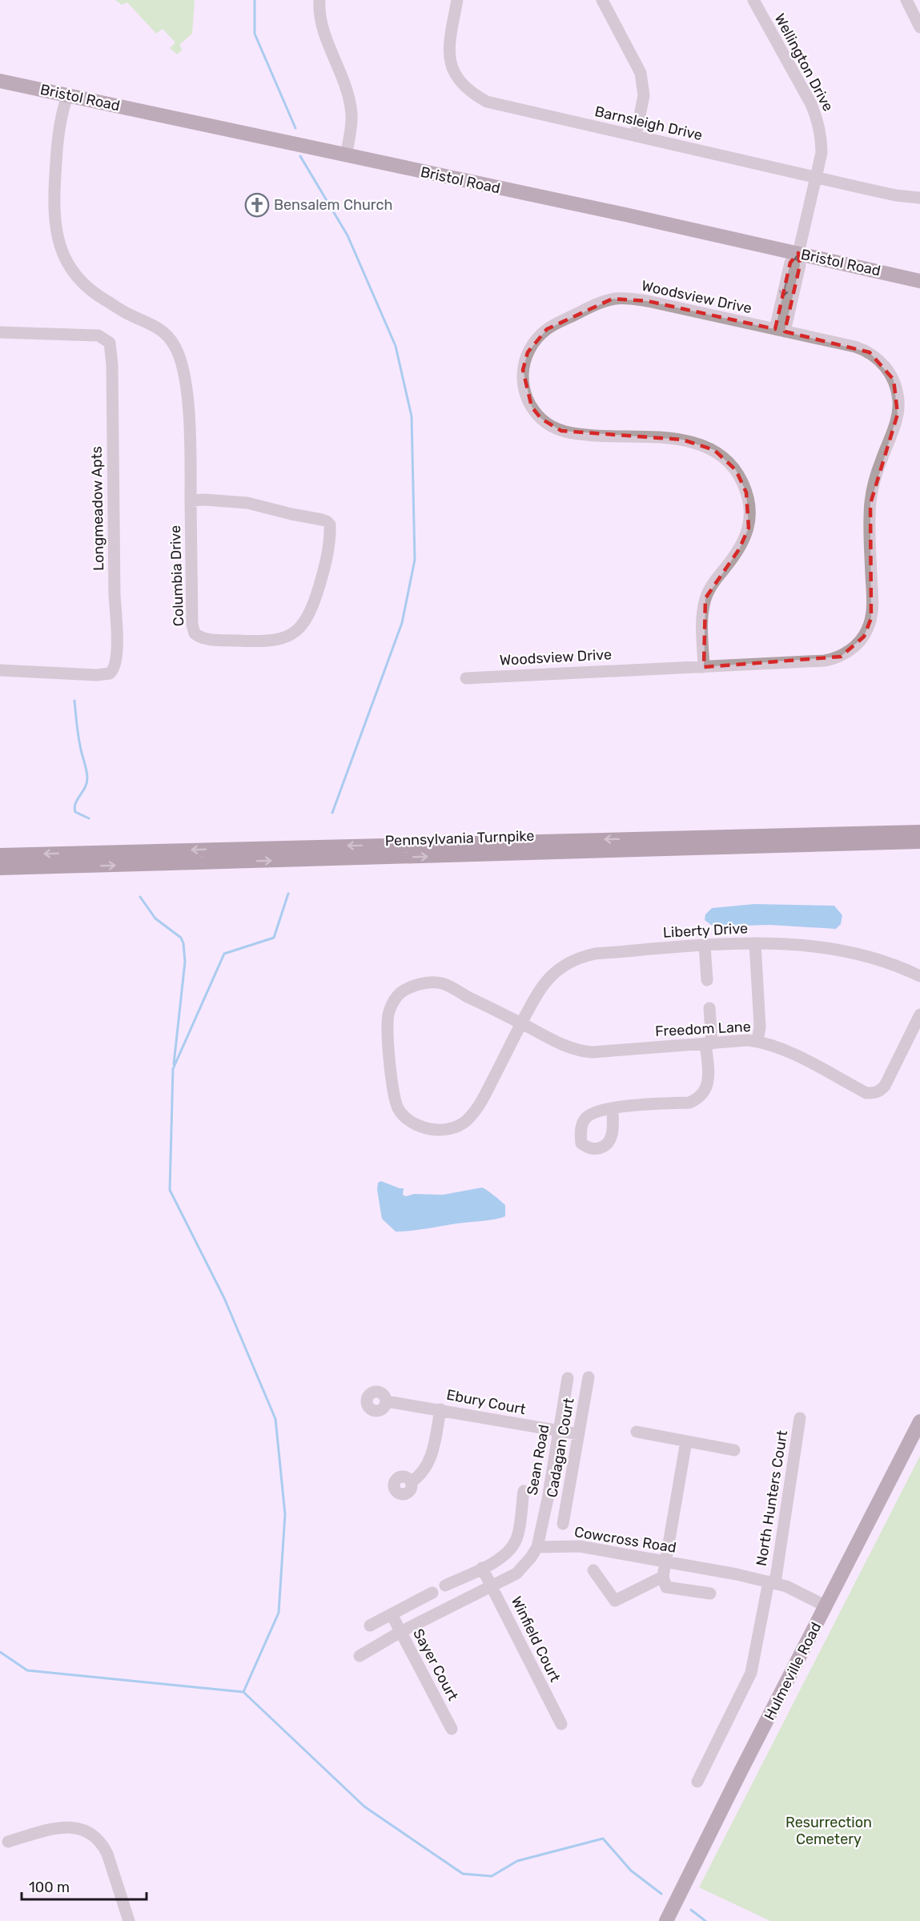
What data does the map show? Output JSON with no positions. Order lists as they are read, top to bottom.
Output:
{
  "streets": {
    "highway": ["Pennsylvania Turnpike"],
    "main road": ["Bristol Road", "Hulmeville Road"],
    "street": [
      "Wellington Drive",
      "Barnsleigh Drive",
      "Woodsview Drive",
      "Longmeadow Apts",
      "Columbia Drive",
      "Liberty Drive",
      "Freedom Lane",
      "Ebury Court",
      "Cadagan Court",
      "Sean Road",
      "North Hunters Court",
      "Cowcross Road",
      "Winfield Court",
      "Sayer Court"
    ]
  },
  "crossings": [
    ["Wellington Drive", "Bristol Road"],
    ["Wellington Drive", "Barnsleigh Drive"],
    ["Wellington Drive", "Woodsview Drive"],
    ["Bristol Road", "Columbia Drive"],
    ["Liberty Drive", "Freedom Lane"],
    ["Ebury Court", "Cadagan Court"],
    ["Ebury Court", "Sean Road"],
    ["Sean Road", "Cowcross Road"],
    ["North Hunters Court", "Cowcross Road"],
    ["Cowcross Road", "Hulmeville Road"]
  ],
  "parks": ["Resurrection Cemetery"],
  "places": {
    "church": ["Bensalem Church"]
  },
  "scale_bar": "100 m"
}
